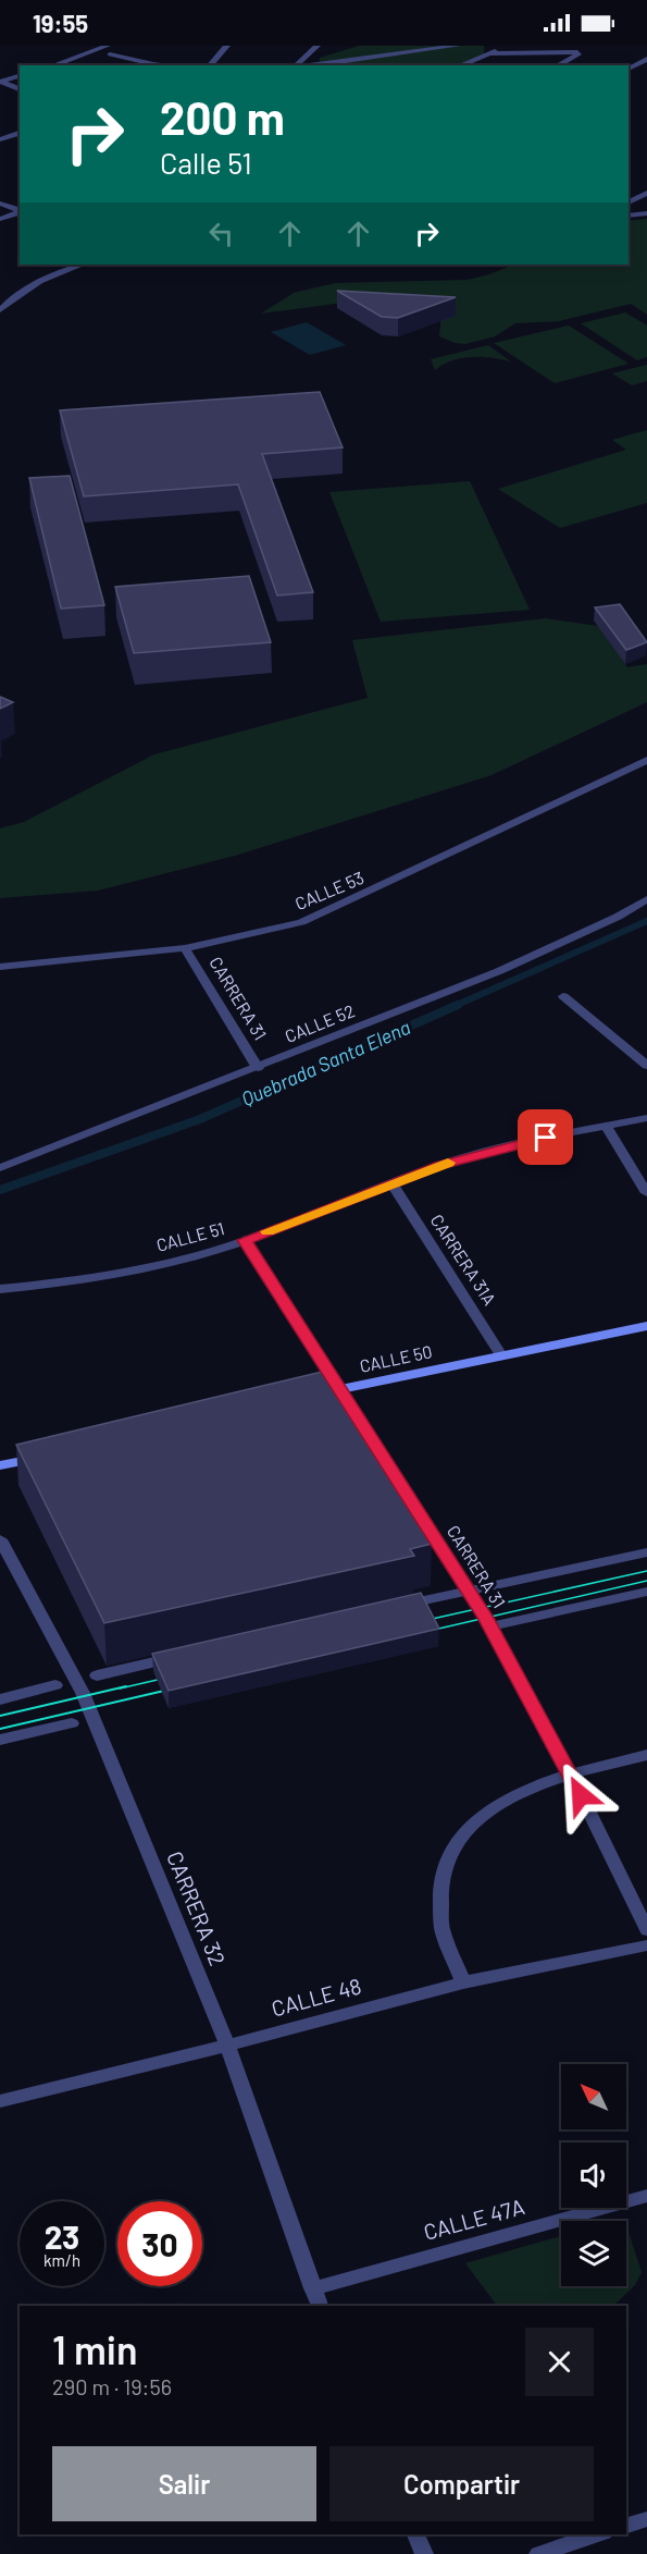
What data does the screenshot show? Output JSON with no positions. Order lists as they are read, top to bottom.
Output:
{
  "streets": {
    "main road": ["CALLE 50"],
    "street": [
      "CALLE 53",
      "CARRERA 31",
      "CALLE 52",
      "CALLE 51",
      "CARRERA 31A",
      "CARRERA 32",
      "CALLE 48",
      "CALLE 47A"
    ]
  },
  "crossings": [
    ["CALLE 53", "CARRERA 31"],
    ["CARRERA 31", "CALLE 52"],
    ["CARRERA 31", "CALLE 51"],
    ["CARRERA 31", "CALLE 50"],
    ["CALLE 51", "CARRERA 31A"],
    ["CARRERA 31A", "CALLE 50"],
    ["CARRERA 32", "CALLE 48"],
    ["CARRERA 32", "CALLE 47A"]
  ],
  "water": ["Quebrada Santa Elena"],
  "north": "top left",
  "page": {
    "status": "19:55",
    "turn": ["200 m", "Calle 51"],
    "speed": "23 km/h",
    "limit": "30",
    "heading": ["1 min", "290 m · 19:56"],
    "buttons": ["Salir", "Compartir"]
  }
}
